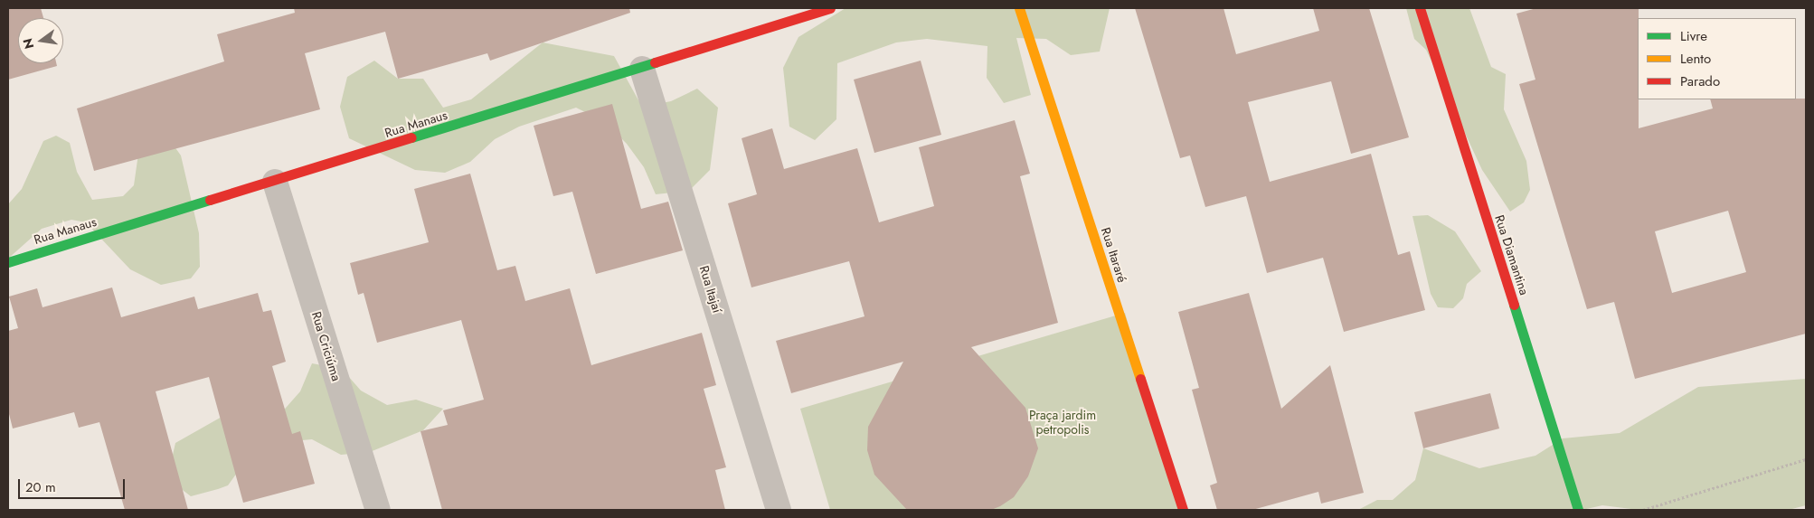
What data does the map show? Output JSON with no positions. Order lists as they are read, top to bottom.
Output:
{
  "streets": {
    "street": [
      "Rua Manaus",
      "Rua Itararé",
      "Rua Diamantina",
      "Rua Itajaí",
      "Rua Criciúma"
    ]
  },
  "crossings": [
    ["Rua Manaus", "Rua Itajaí"],
    ["Rua Manaus", "Rua Criciúma"]
  ],
  "parks": ["Praça jardim petropolis"],
  "legend": ["Livre", "Lento", "Parado"],
  "scale_bar": "20 m",
  "north": "left"
}
